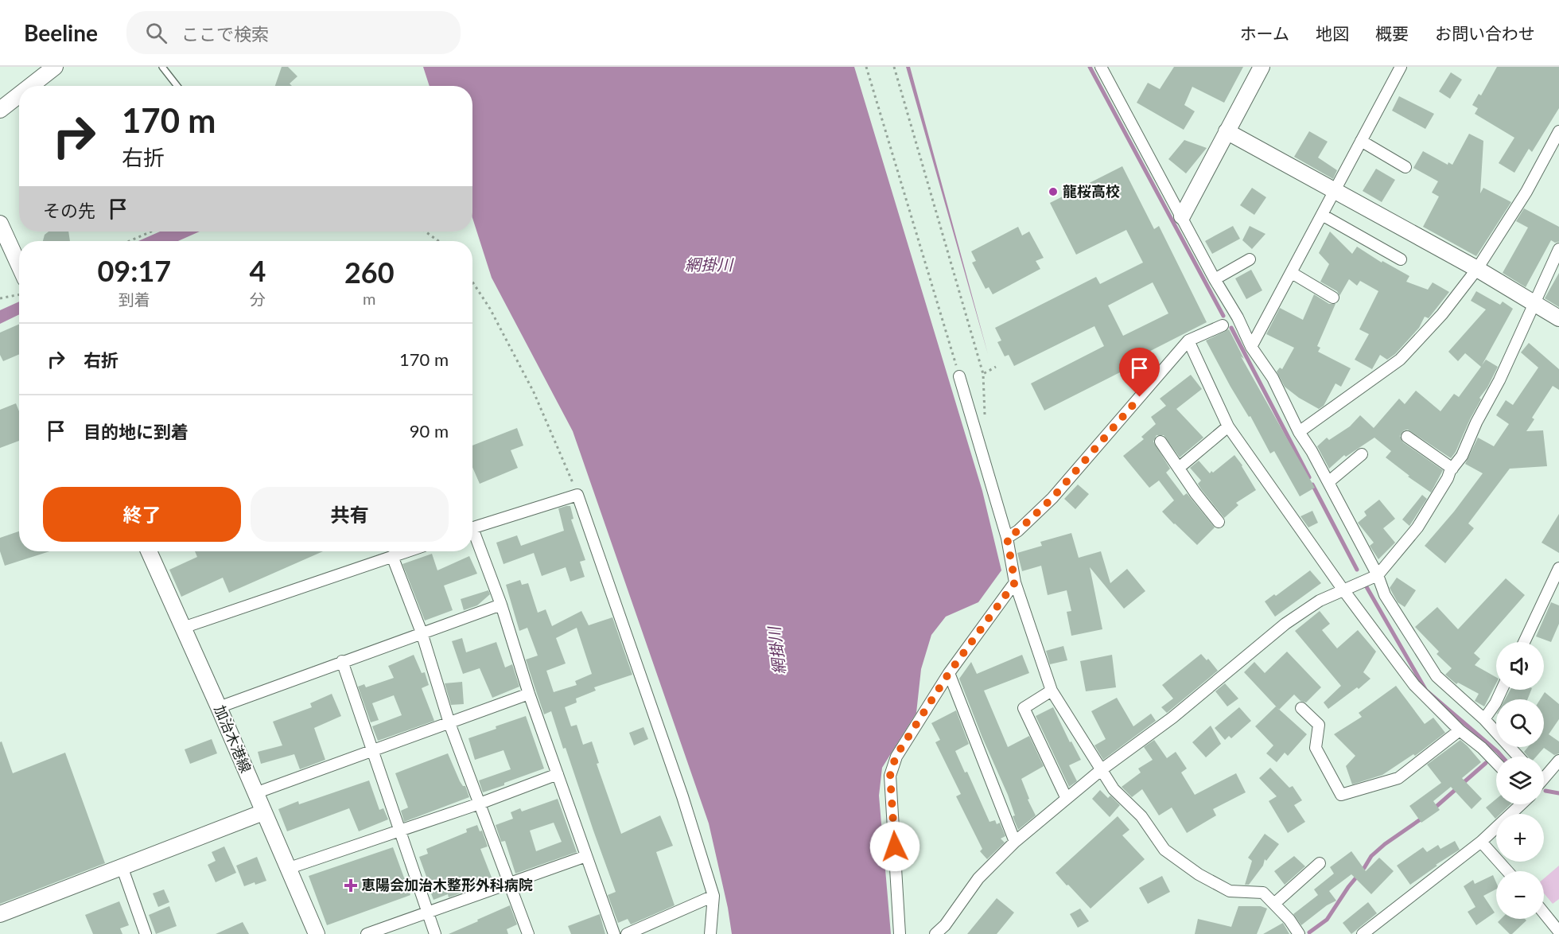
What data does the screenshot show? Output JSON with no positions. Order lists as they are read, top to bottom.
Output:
{
  "streets": {
    "street": ["加治木港線"]
  },
  "water": ["網掛川"],
  "places": {
    "other": ["龍桜高校"],
    "health": ["恵陽会加治木整形外科病院"]
  },
  "page": {
    "header": "Beeline",
    "search": "ここで検索",
    "nav": [
      "ホーム",
      "地図",
      "概要",
      "お問い合わせ"
    ],
    "turn": ["170 m", "右折"],
    "then": "その先",
    "eta": [
      "09:17",
      "到着",
      "4",
      "分",
      "260",
      "m"
    ],
    "list": [
      {
        "name": "右折",
        "value": "170 m"
      },
      {
        "name": "目的地に到着",
        "value": "90 m"
      }
    ],
    "buttons": ["終了", "共有"],
    "map_buttons": ["+", "−"]
  }
}
